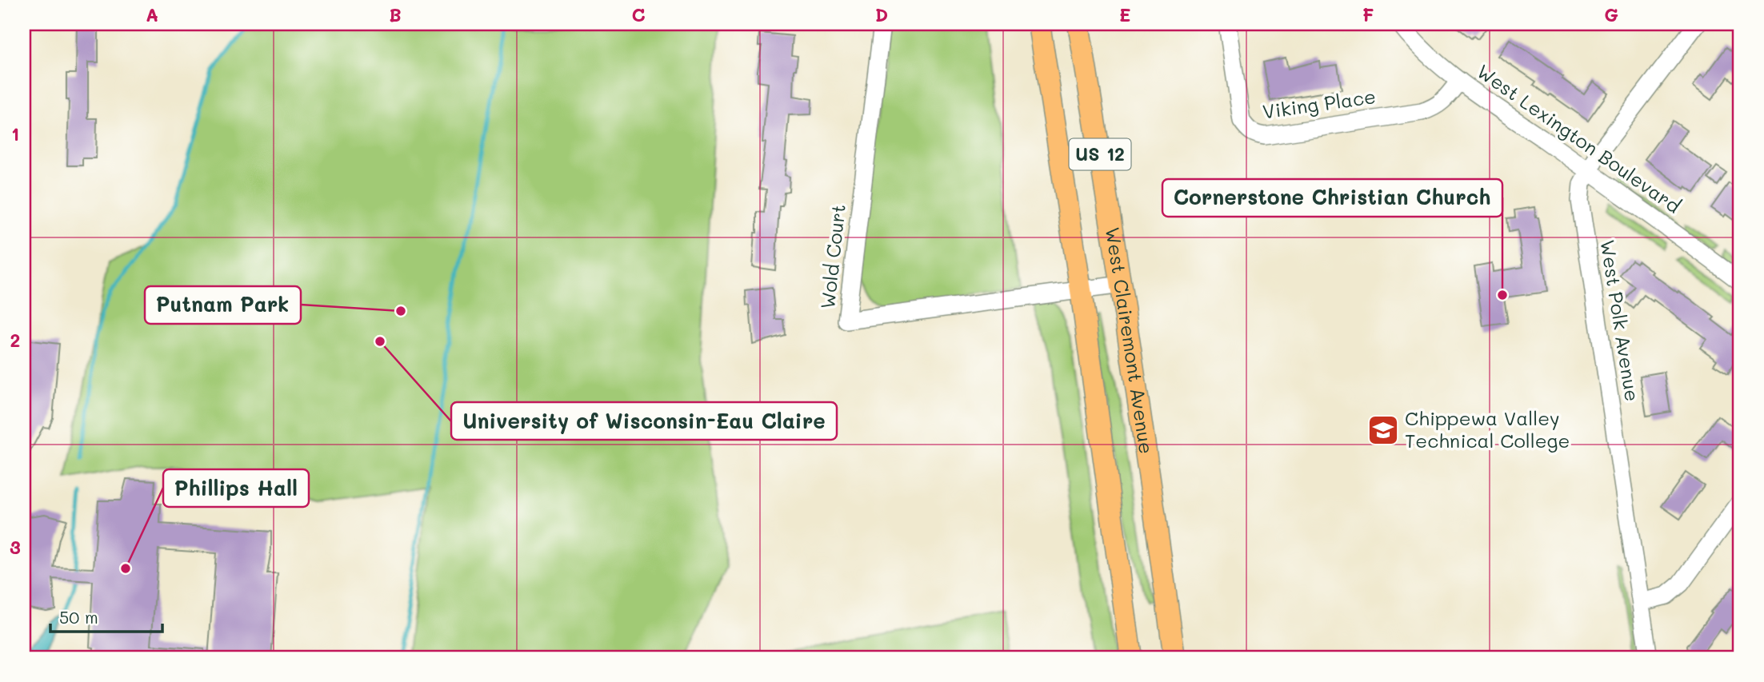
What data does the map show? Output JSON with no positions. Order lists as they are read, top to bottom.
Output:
{
  "streets": {
    "main road": ["US 12", "West Clairemont Avenue"],
    "street": [
      "Viking Place",
      "West Lexington Boulevard",
      "Wold Court",
      "West Polk Avenue"
    ]
  },
  "crossings": [
    ["Viking Place", "West Lexington Boulevard"],
    ["West Lexington Boulevard", "West Polk Avenue"],
    ["Wold Court", "West Clairemont Avenue"]
  ],
  "places": {
    "other": [
      "Cornerstone Christian Church",
      "Putnam Park",
      "University of Wisconsin-Eau Claire",
      "Phillips Hall"
    ],
    "school or university": ["Chippewa Valley Technical College"]
  },
  "scale_bar": "50 m",
  "grid": {
    "columns": [
      "A",
      "B",
      "C",
      "D",
      "E",
      "F",
      "G"
    ],
    "rows": ["1", "2", "3"]
  }
}
